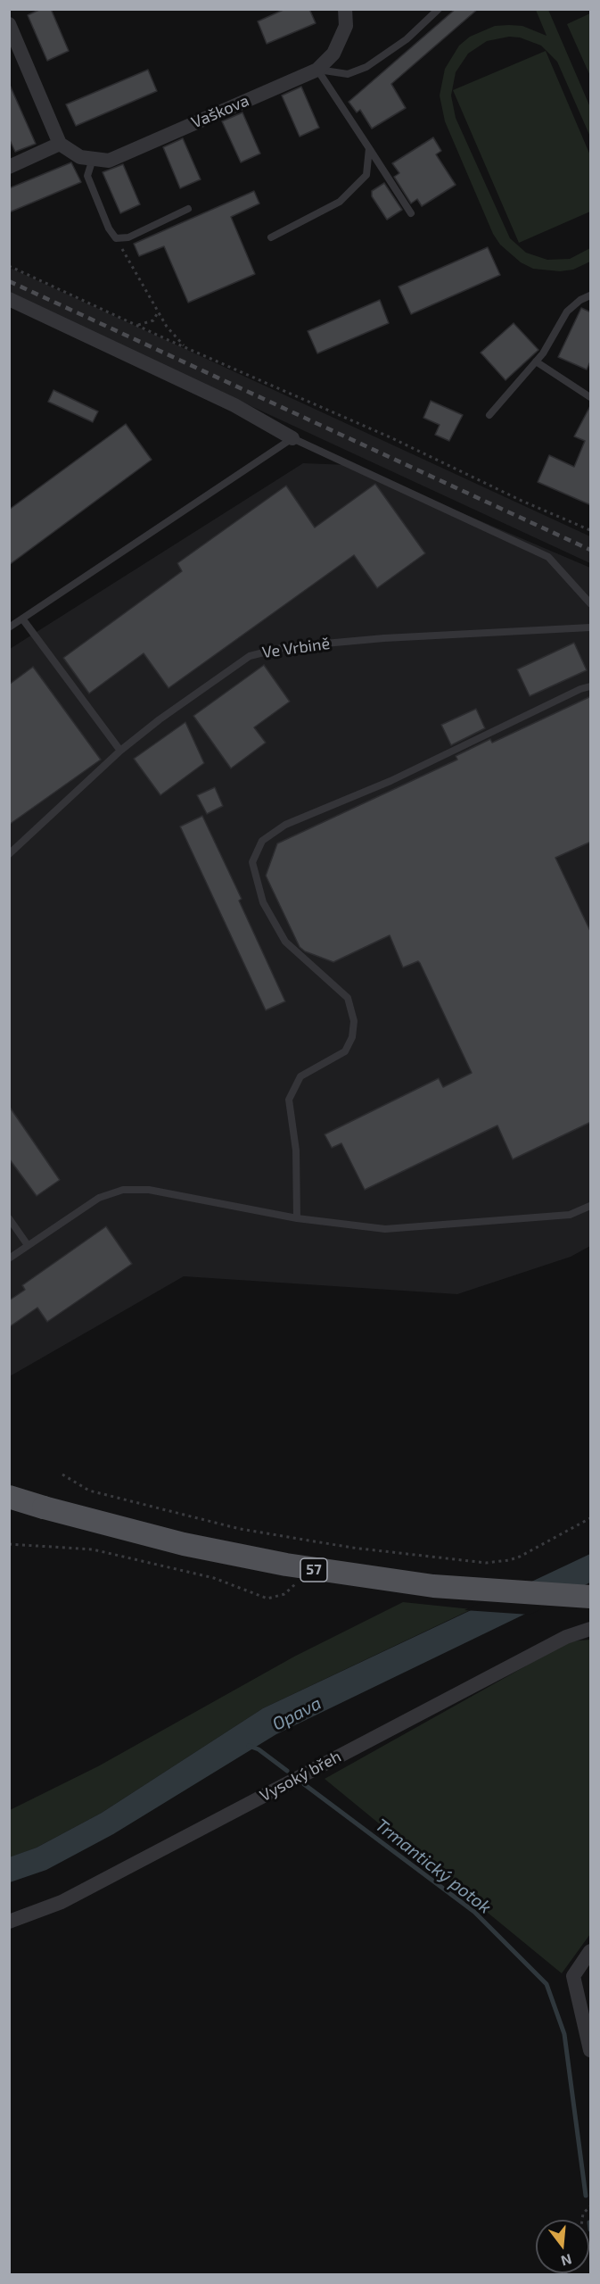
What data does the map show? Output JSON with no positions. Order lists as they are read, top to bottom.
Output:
{
  "streets": {
    "main road": ["57"],
    "street": ["Vaškova", "Vysoký břeh"],
    "lane": ["Ve Vrbině"]
  },
  "water": ["Opava", "Trmantický potok"],
  "north": "bottom"
}
